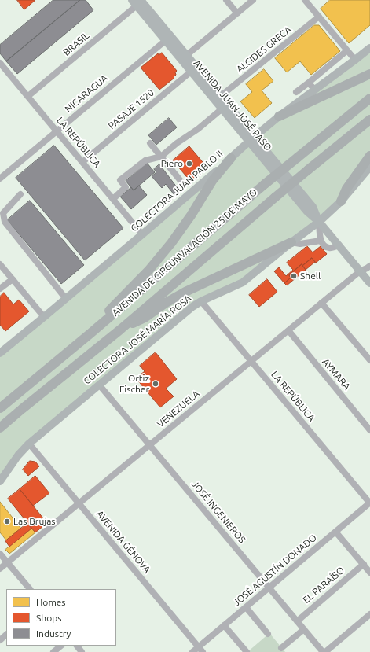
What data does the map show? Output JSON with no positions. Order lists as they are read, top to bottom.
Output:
{
  "streets": {
    "highway": ["AVENIDA DE CIRCUNVALACIÓN 25 DE MAYO"],
    "main road": ["AVENIDA JUAN JOSÉ PASO", "COLECTORA JUAN PABLO II", "COLECTORA JOSÉ MARÍA ROSA"],
    "street": [
      "BRASIL",
      "ALCIDES GRECA",
      "NICARAGUA",
      "PASAJE 1520",
      "LA REPÚBLICA",
      "AYMARA",
      "VENEZUELA",
      "JOSÉ INGENIEROS",
      "AVENIDA GÉNOVA",
      "JOSÉ AGUSTÍN DONADO",
      "EL PARAÍSO"
    ]
  },
  "crossings": [
    ["BRASIL", "AVENIDA JUAN JOSÉ PASO"],
    ["BRASIL", "LA REPÚBLICA"],
    ["ALCIDES GRECA", "AVENIDA JUAN JOSÉ PASO"],
    ["NICARAGUA", "AVENIDA JUAN JOSÉ PASO"],
    ["NICARAGUA", "LA REPÚBLICA"],
    ["AVENIDA JUAN JOSÉ PASO", "PASAJE 1520"],
    ["AVENIDA JUAN JOSÉ PASO", "COLECTORA JUAN PABLO II"],
    ["AVENIDA JUAN JOSÉ PASO", "COLECTORA JOSÉ MARÍA ROSA"],
    ["AVENIDA JUAN JOSÉ PASO", "VENEZUELA"],
    ["PASAJE 1520", "LA REPÚBLICA"],
    ["LA REPÚBLICA", "COLECTORA JUAN PABLO II"],
    ["LA REPÚBLICA", "COLECTORA JOSÉ MARÍA ROSA"],
    ["LA REPÚBLICA", "VENEZUELA"],
    ["LA REPÚBLICA", "JOSÉ AGUSTÍN DONADO"],
    ["COLECTORA JOSÉ MARÍA ROSA", "JOSÉ INGENIEROS"],
    ["COLECTORA JOSÉ MARÍA ROSA", "AVENIDA GÉNOVA"],
    ["AYMARA", "VENEZUELA"],
    ["VENEZUELA", "JOSÉ INGENIEROS"],
    ["VENEZUELA", "AVENIDA GÉNOVA"],
    ["JOSÉ INGENIEROS", "JOSÉ AGUSTÍN DONADO"],
    ["JOSÉ INGENIEROS", "EL PARAÍSO"],
    ["AVENIDA GÉNOVA", "JOSÉ AGUSTÍN DONADO"]
  ],
  "places": [
    "Piero",
    "Shell",
    "Ortiz Fischer",
    "Las Brujas"
  ],
  "legend": ["Homes", "Shops", "Industry"]
}
